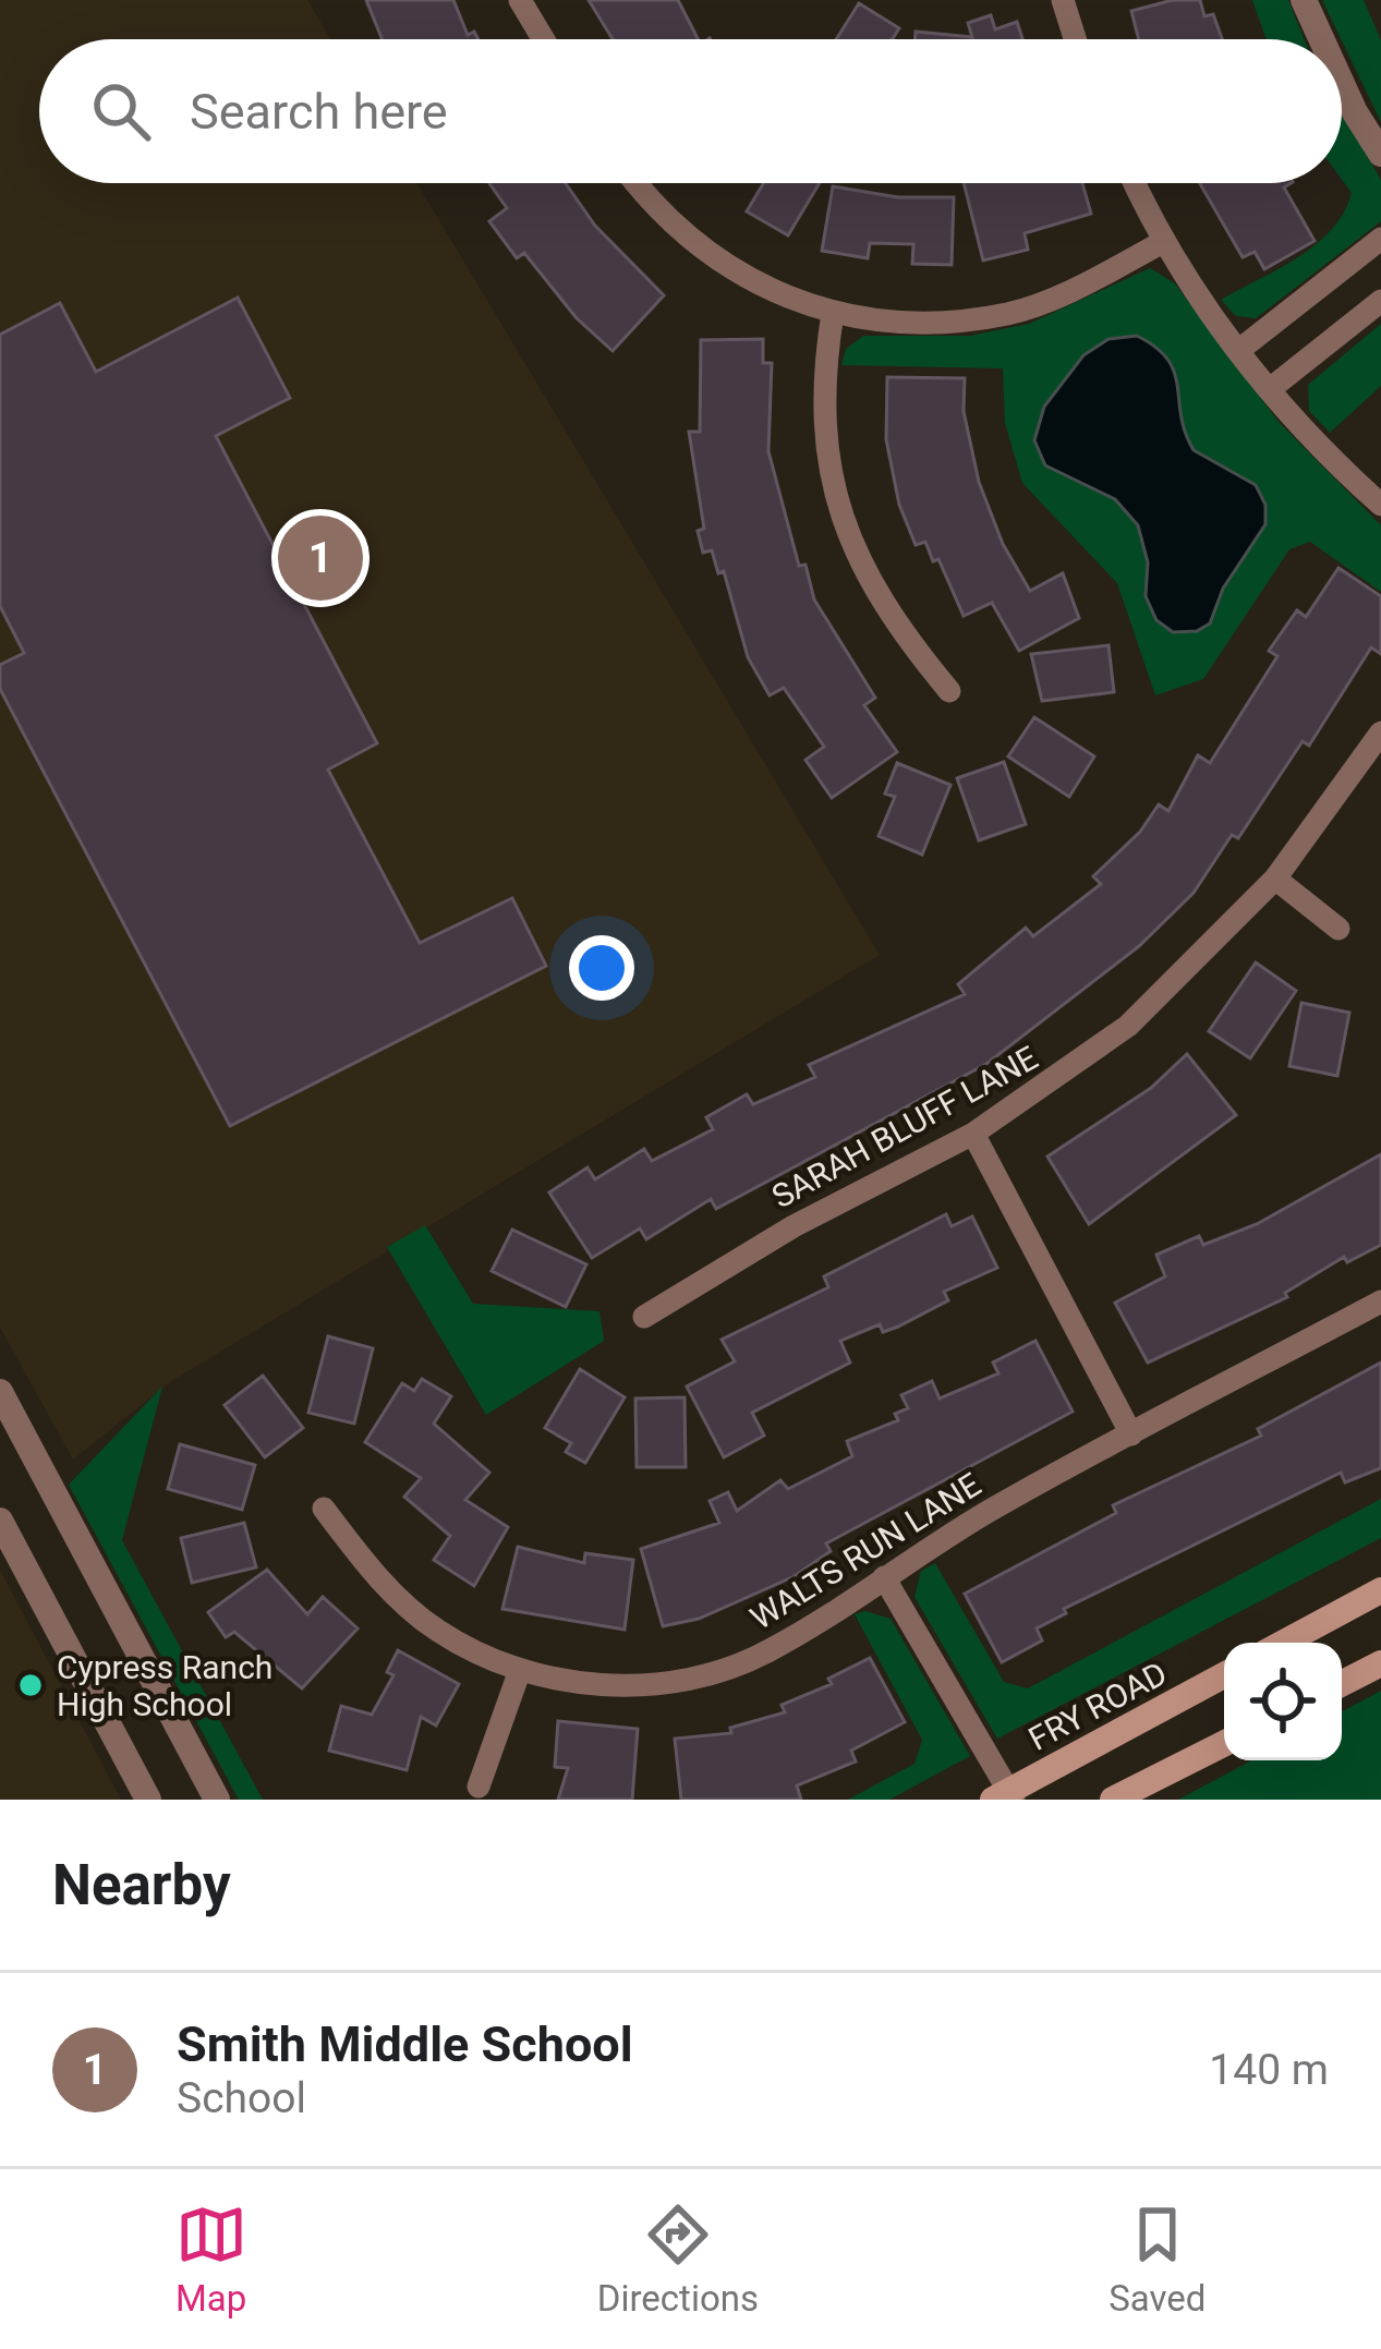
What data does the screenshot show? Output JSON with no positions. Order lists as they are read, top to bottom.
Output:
{
  "streets": {
    "main road": ["FRY ROAD"],
    "street": ["SARAH BLUFF LANE", "WALTS RUN LANE"]
  },
  "places": ["Cypress Ranch High School"],
  "page": {
    "search": "Search here",
    "pins": "1",
    "heading": "Nearby",
    "list": [
      {
        "mark": "1",
        "name": "Smith Middle School",
        "note": "School",
        "value": "140 m"
      }
    ],
    "nav": ["Map", "Directions", "Saved"]
  }
}
